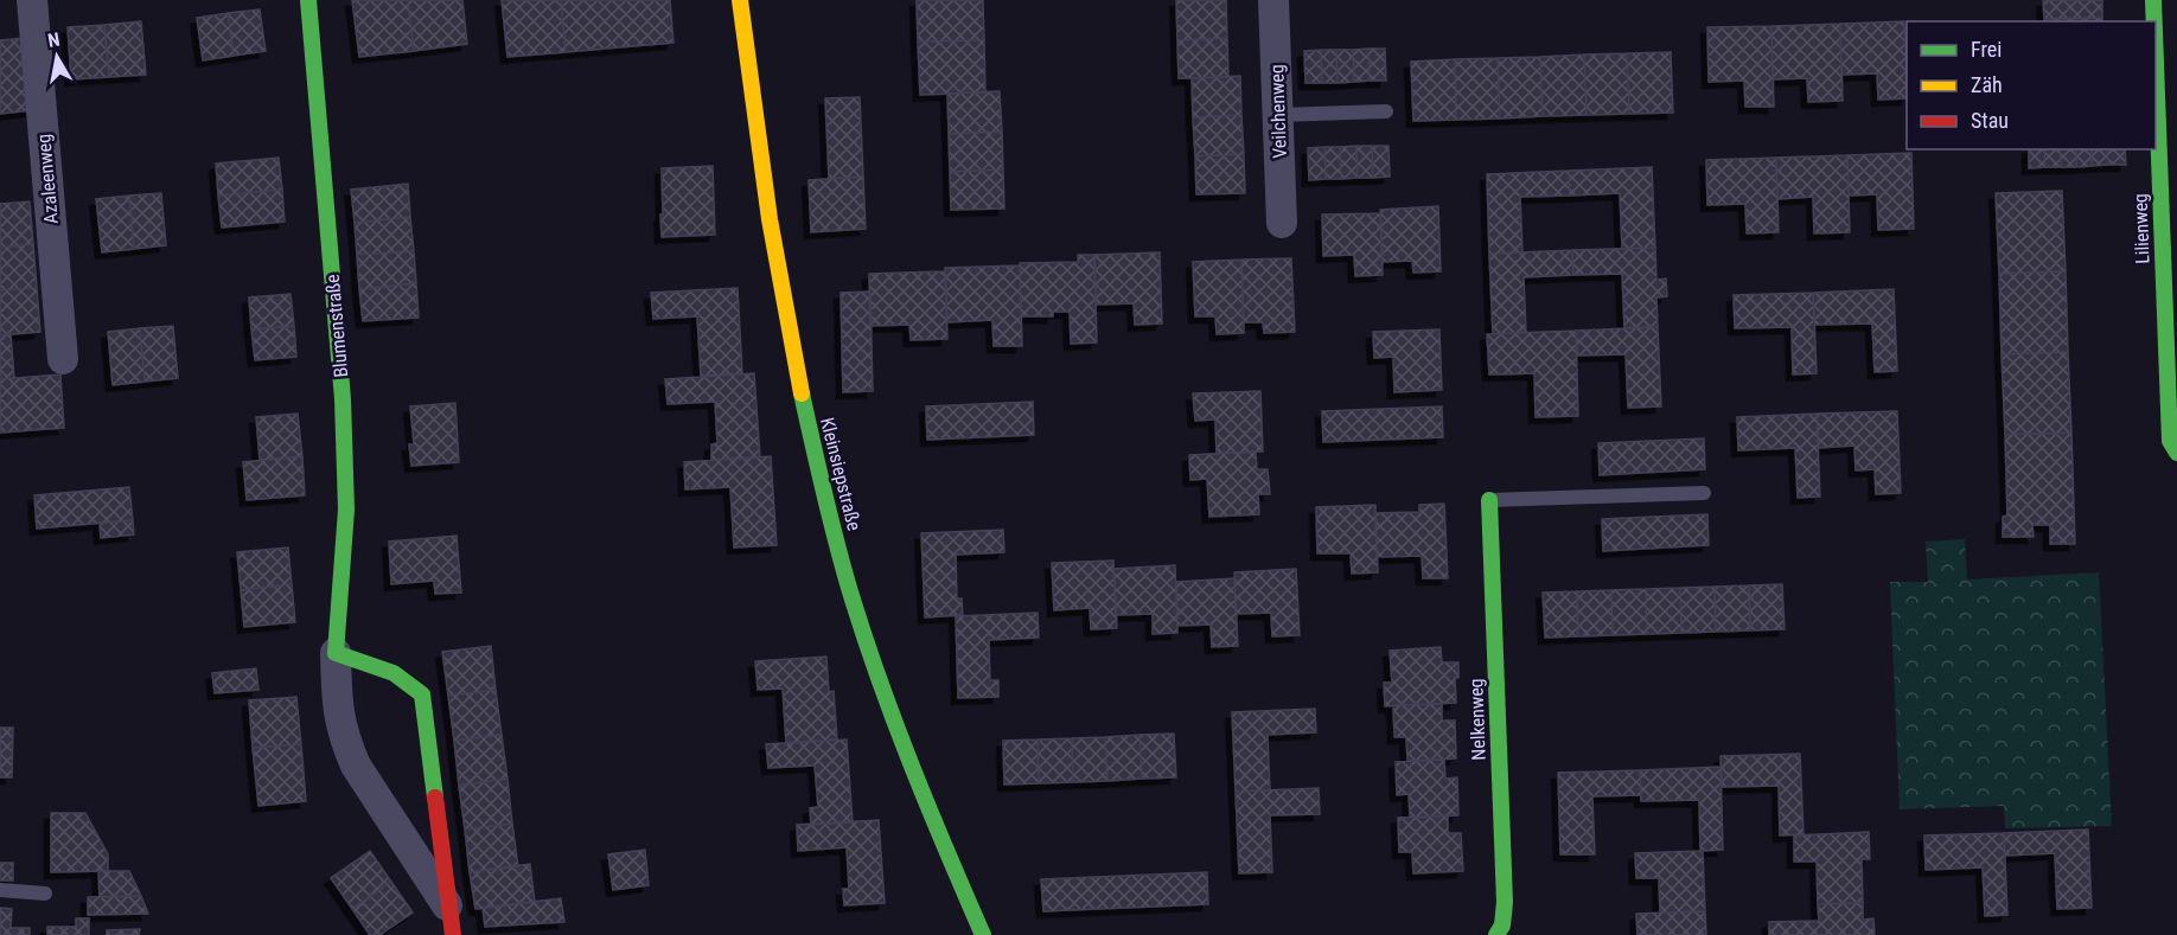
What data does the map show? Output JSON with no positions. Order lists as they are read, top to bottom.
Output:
{
  "streets": {
    "street": [
      "Veilchenweg",
      "Azaleenweg",
      "Lilienweg",
      "Blumenstraße",
      "Kleinsiepstraße",
      "Nelkenweg"
    ]
  },
  "legend": ["Frei", "Zäh", "Stau"],
  "north": "top"
}
